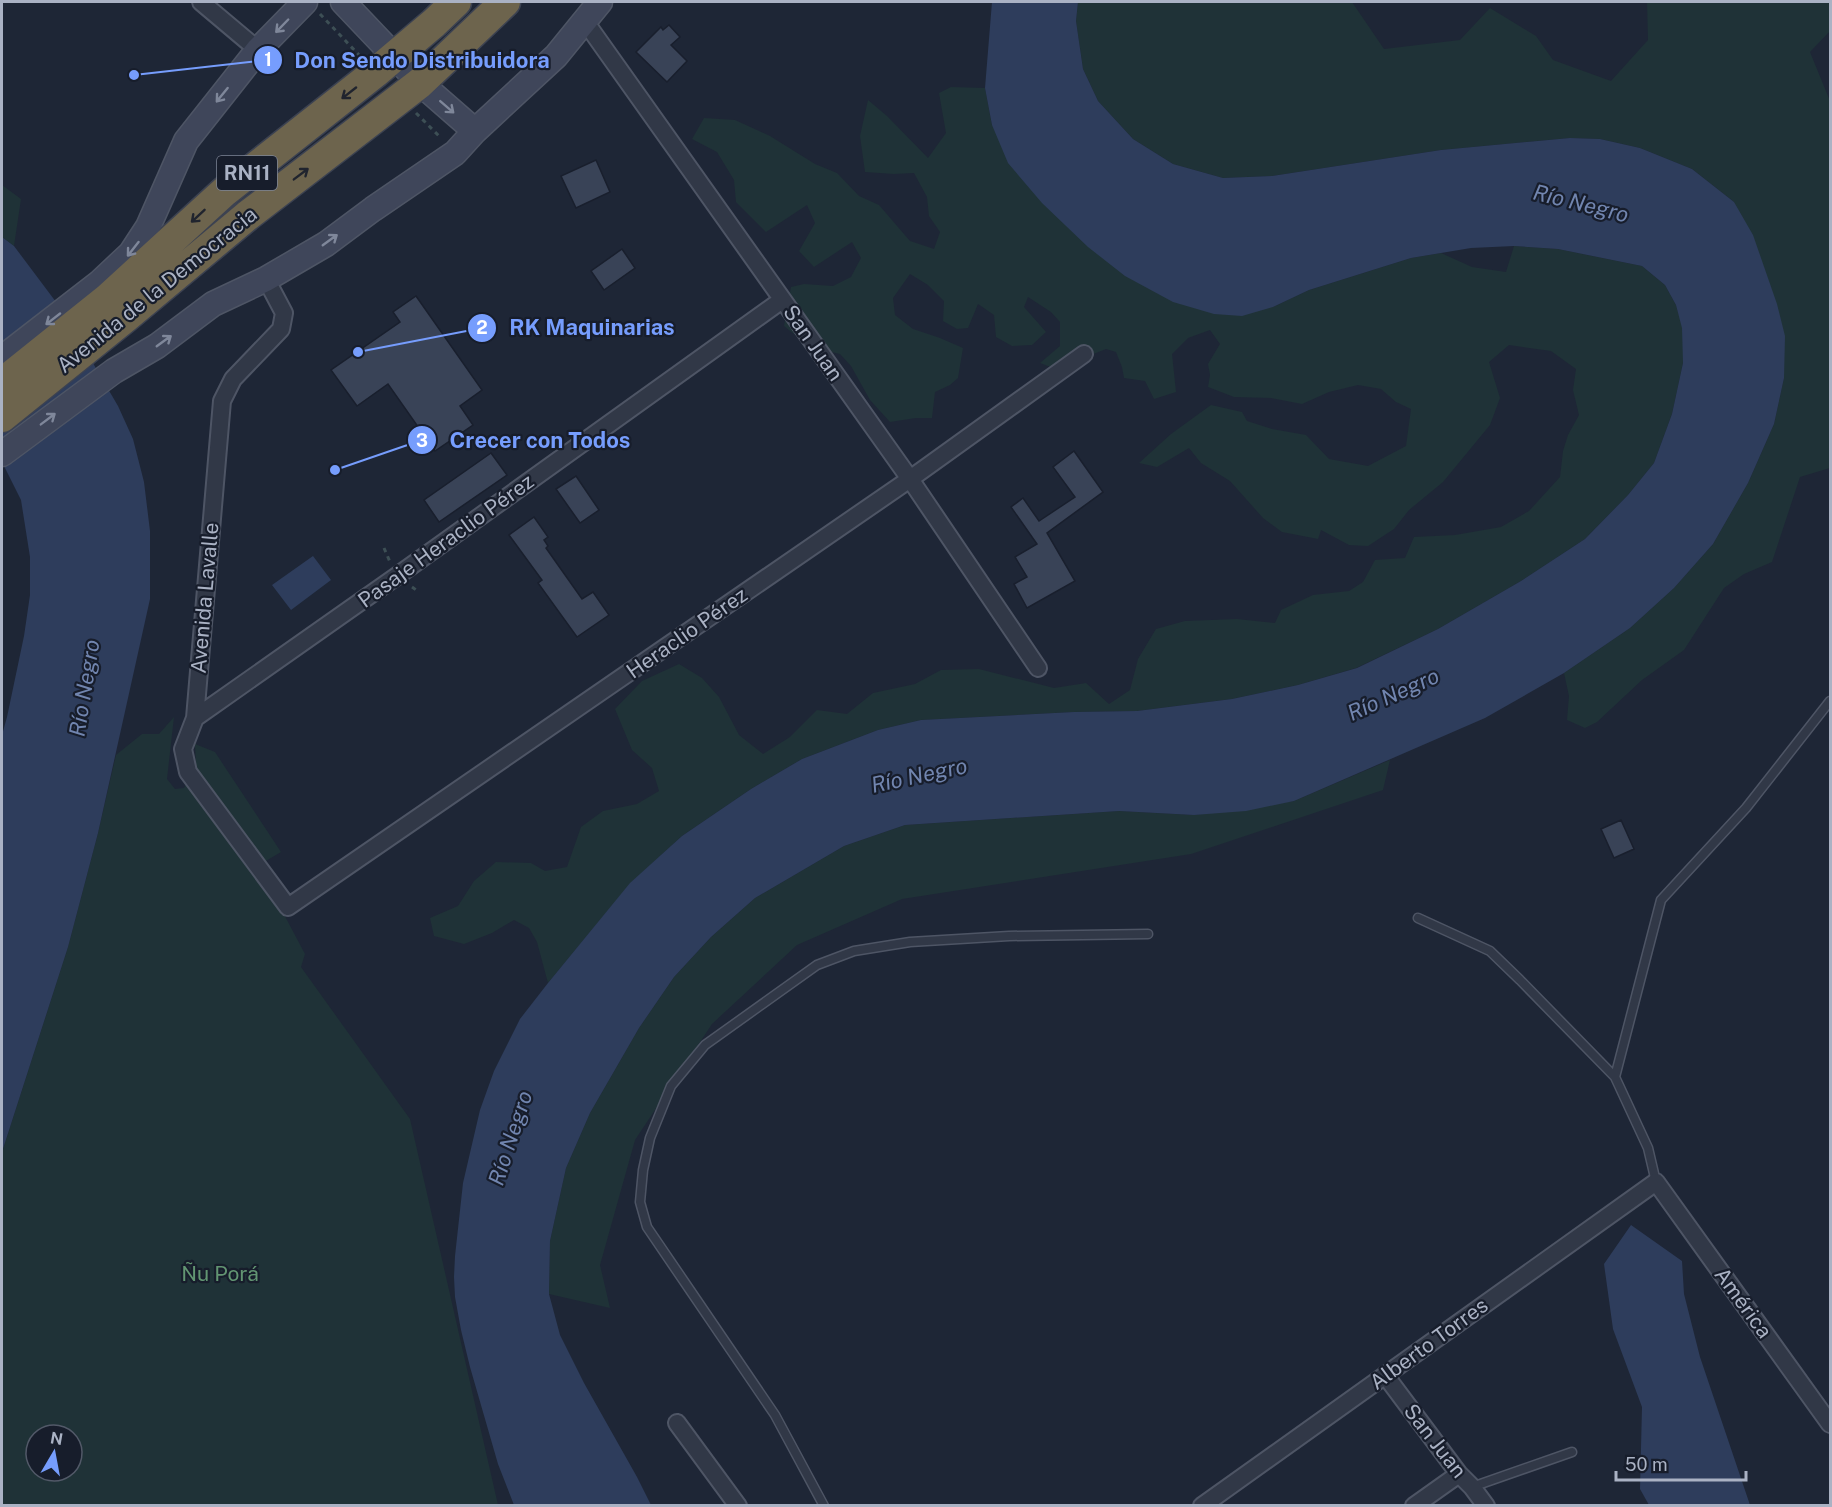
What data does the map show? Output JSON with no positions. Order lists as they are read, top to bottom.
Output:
{
  "streets": {
    "highway": ["RN11", "Avenida de la Democracia"],
    "street": [
      "San Juan",
      "Pasaje Heraclio Pérez",
      "Avenida Lavalle",
      "Heraclio Pérez",
      "América",
      "Alberto Torres"
    ]
  },
  "crossings": [
    ["Avenida de la Democracia", "San Juan"],
    ["Avenida de la Democracia", "Avenida Lavalle"],
    ["San Juan", "Pasaje Heraclio Pérez"],
    ["San Juan", "Heraclio Pérez"],
    ["San Juan", "Alberto Torres"],
    ["Pasaje Heraclio Pérez", "Avenida Lavalle"],
    ["Avenida Lavalle", "Heraclio Pérez"],
    ["América", "Alberto Torres"]
  ],
  "water": ["Río Negro"],
  "parks": ["Ñu Porá"],
  "places": ["Don Sendo Distribuidora", "RK Maquinarias", "Crecer con Todos"],
  "scale_bar": "50 m",
  "north": "top"
}
